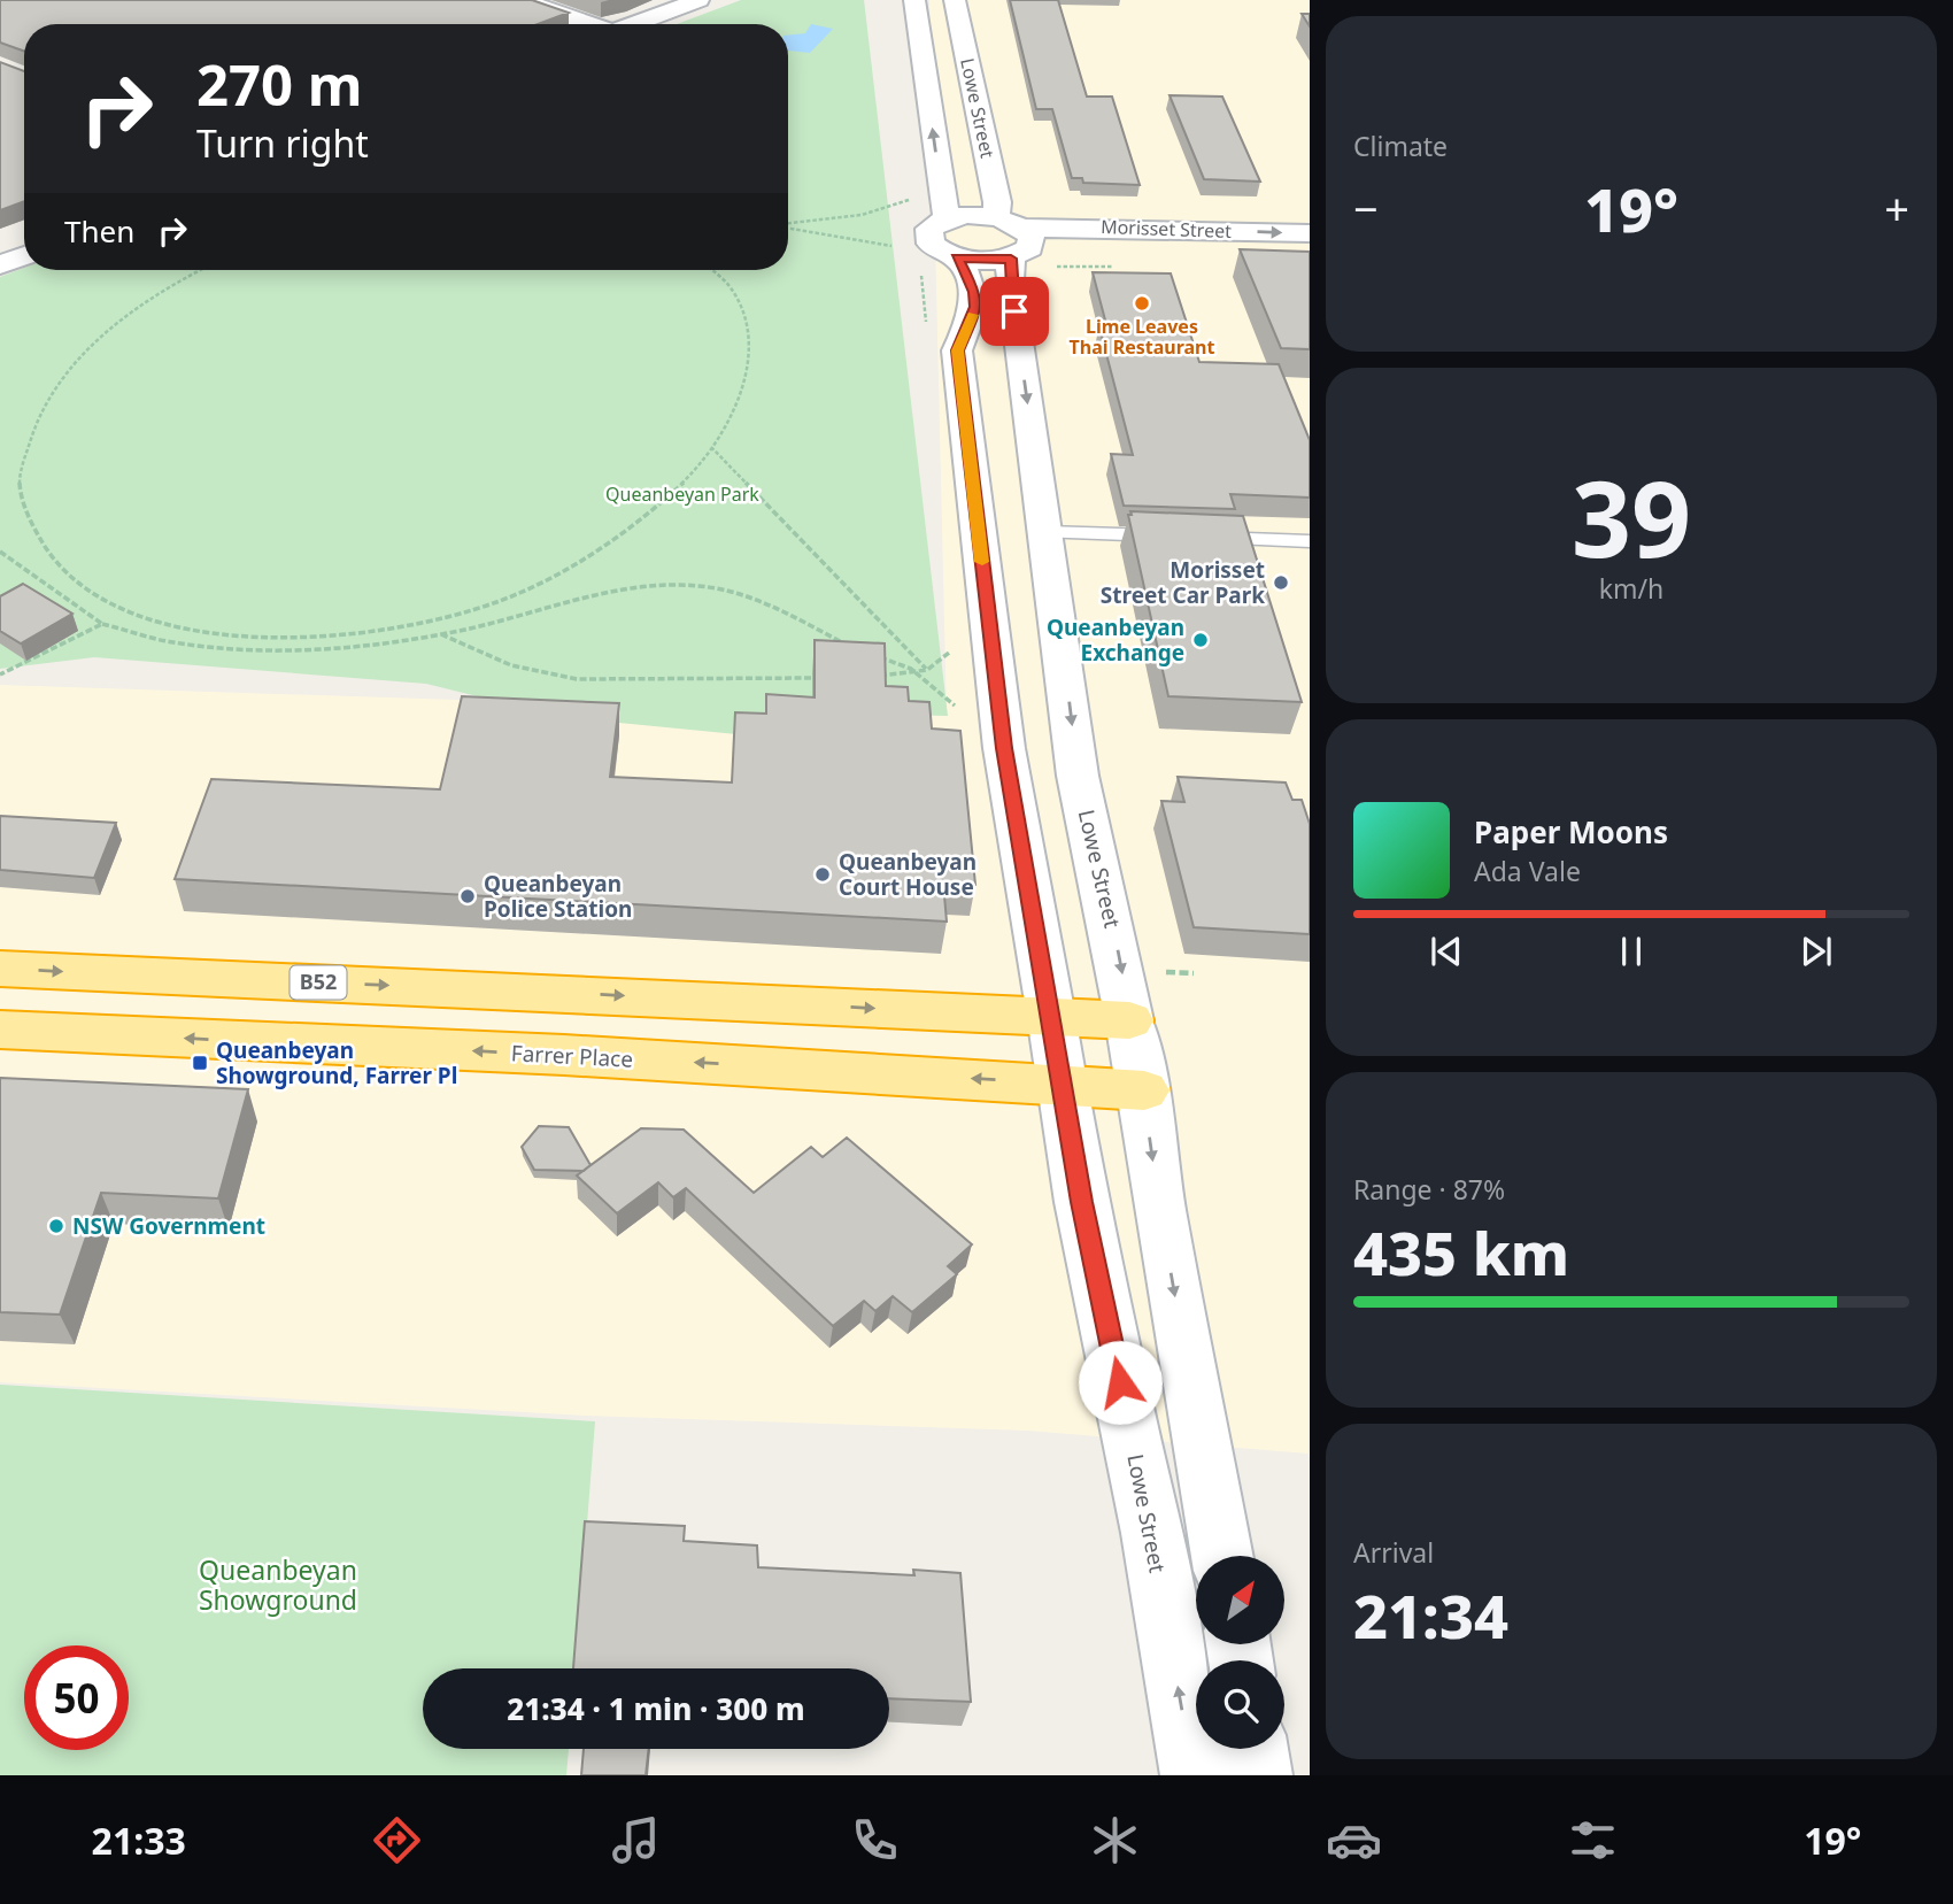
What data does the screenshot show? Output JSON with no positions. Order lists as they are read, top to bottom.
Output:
{
  "streets": {
    "highway": ["B52", "Farrer Place"],
    "street": ["Lowe Street", "Morisset Street"]
  },
  "crossings": [
    ["Lowe Street", "Morisset Street"],
    ["Lowe Street", "B52"],
    ["Lowe Street", "Farrer Place"]
  ],
  "parks": ["Queanbeyan Park", "Queanbeyan Showground"],
  "places": {
    "other": [
      "Lime Leaves Thai Restaurant",
      "Morisset Street Car Park",
      "Queanbeyan Exchange",
      "Queanbeyan Court House",
      "Queanbeyan Police Station",
      "NSW Government"
    ],
    "transit": ["Queanbeyan Showground, Farrer Pl"]
  },
  "north": "top right",
  "page": {
    "tile": [
      "Climate",
      ["39", "km/h"],
      ["Range · 87%", "435 km"],
      ["Arrival", "21:34"]
    ],
    "turn": ["270 m", "Turn right"],
    "heat": ["−", "19°", "+"],
    "then": "Then",
    "song": ["Paper Moons", "Ada Vale"],
    "limit": "50",
    "trip": "21:34 · 1 min · 300 m",
    "tabs": ["21:33", "19°"]
  }
}
